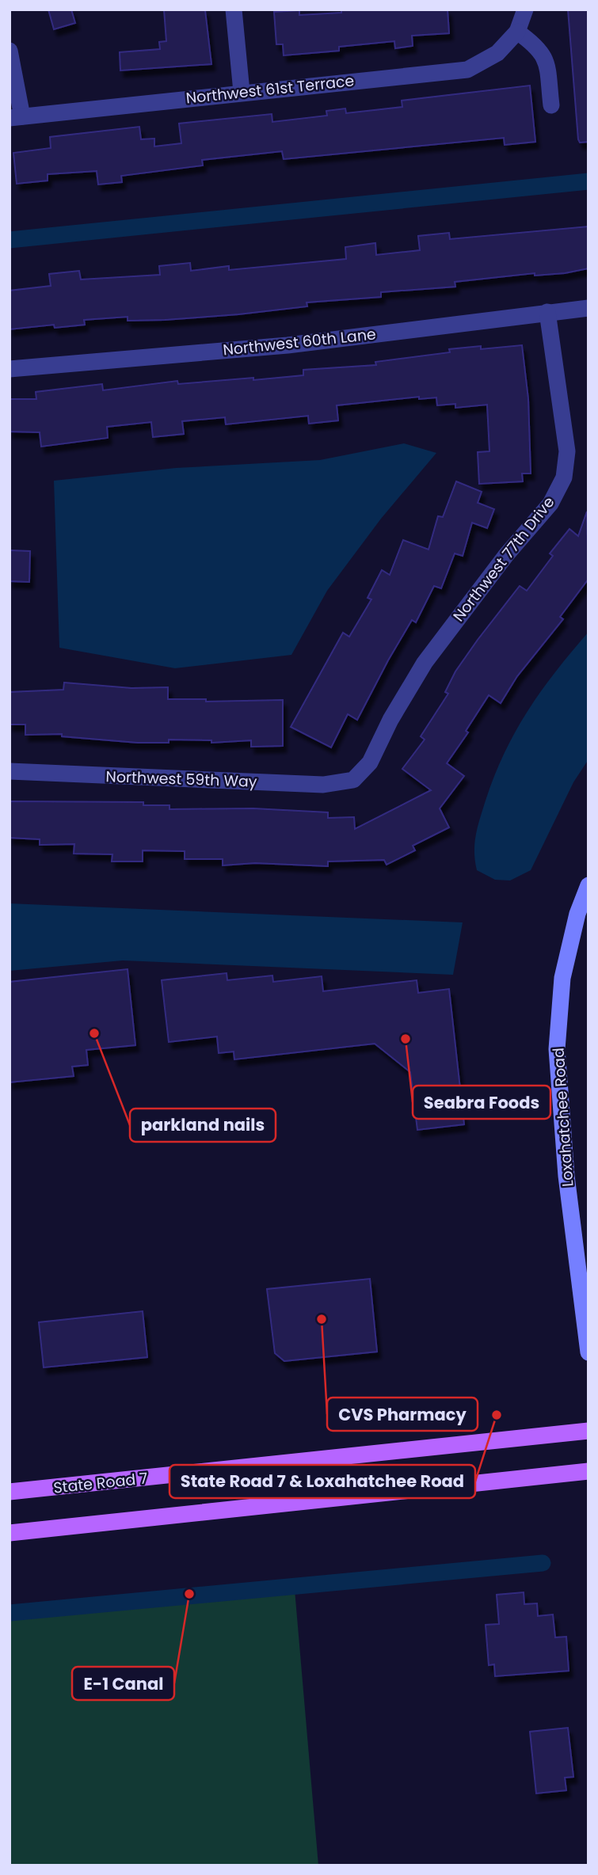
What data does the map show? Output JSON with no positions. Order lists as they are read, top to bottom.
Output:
{
  "streets": {
    "main road": ["Loxahatchee Road", "State Road 7"],
    "street": [
      "Northwest 61st Terrace",
      "Northwest 60th Lane",
      "Northwest 77th Drive",
      "Northwest 59th Way"
    ]
  },
  "crossings": [
    ["Northwest 60th Lane", "Northwest 77th Drive"],
    ["Northwest 77th Drive", "Northwest 59th Way"]
  ],
  "places": [
    "parkland nails",
    "Seabra Foods",
    "CVS Pharmacy",
    "State Road 7 & Loxahatchee Road",
    "E-1 Canal"
  ]
}
